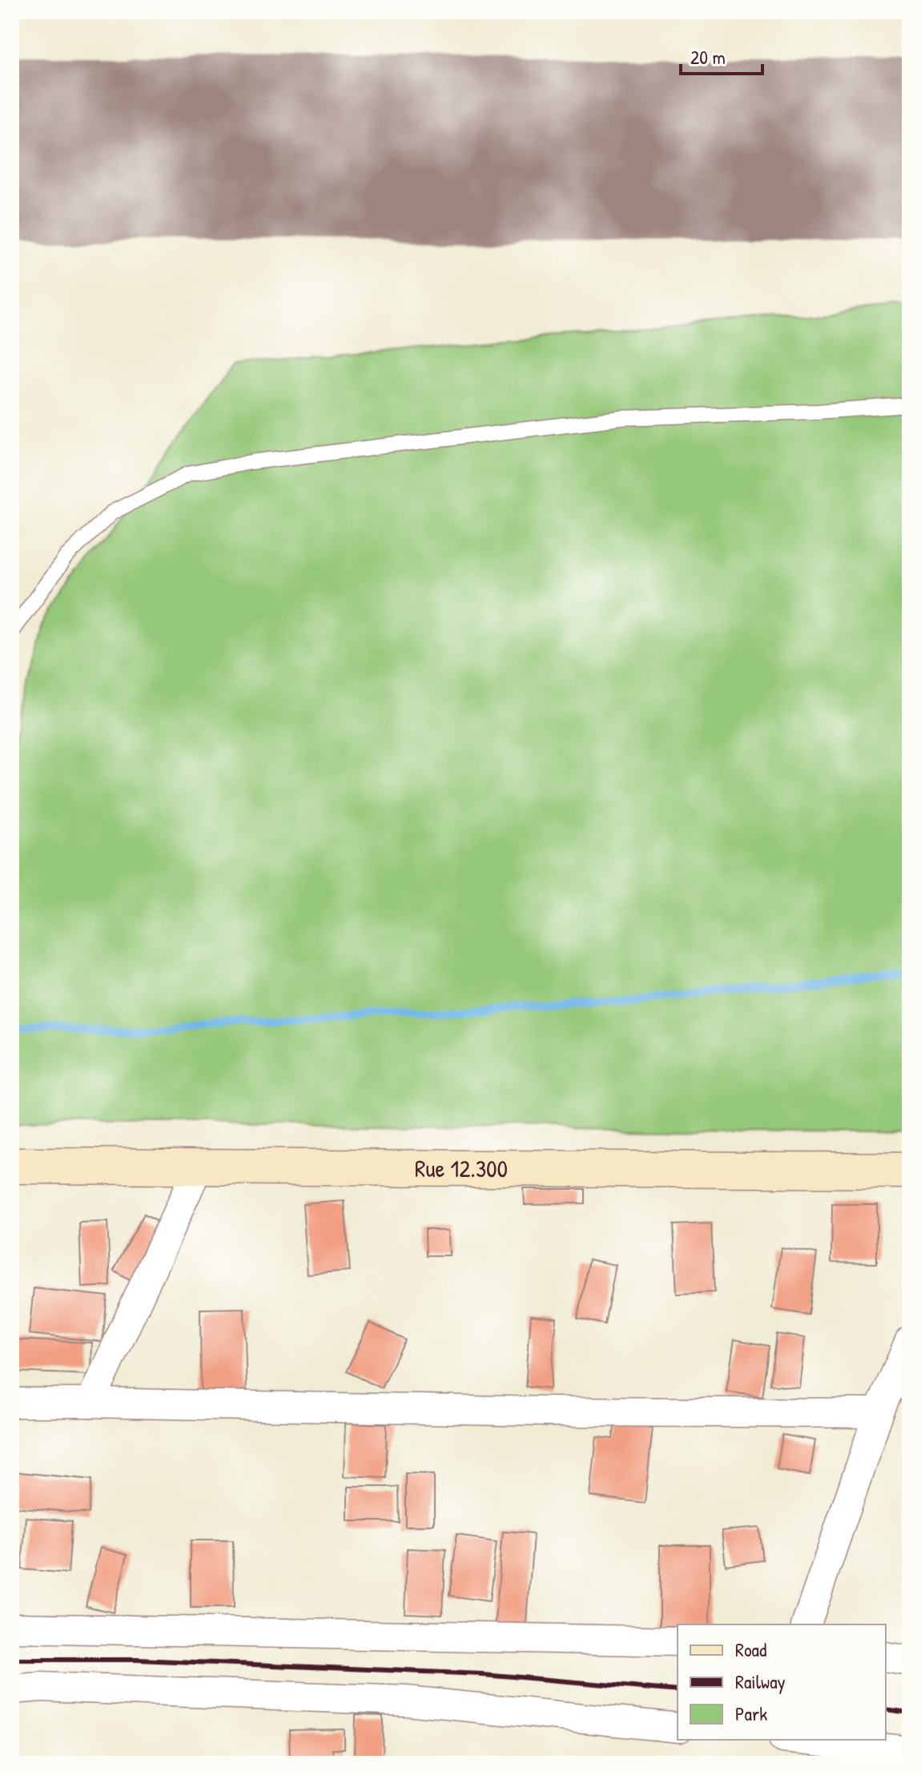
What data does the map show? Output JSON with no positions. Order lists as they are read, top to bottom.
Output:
{
  "streets": {
    "street": ["Rue 12.300"]
  },
  "legend": ["Road", "Railway", "Park"],
  "scale_bar": "20 m"
}
